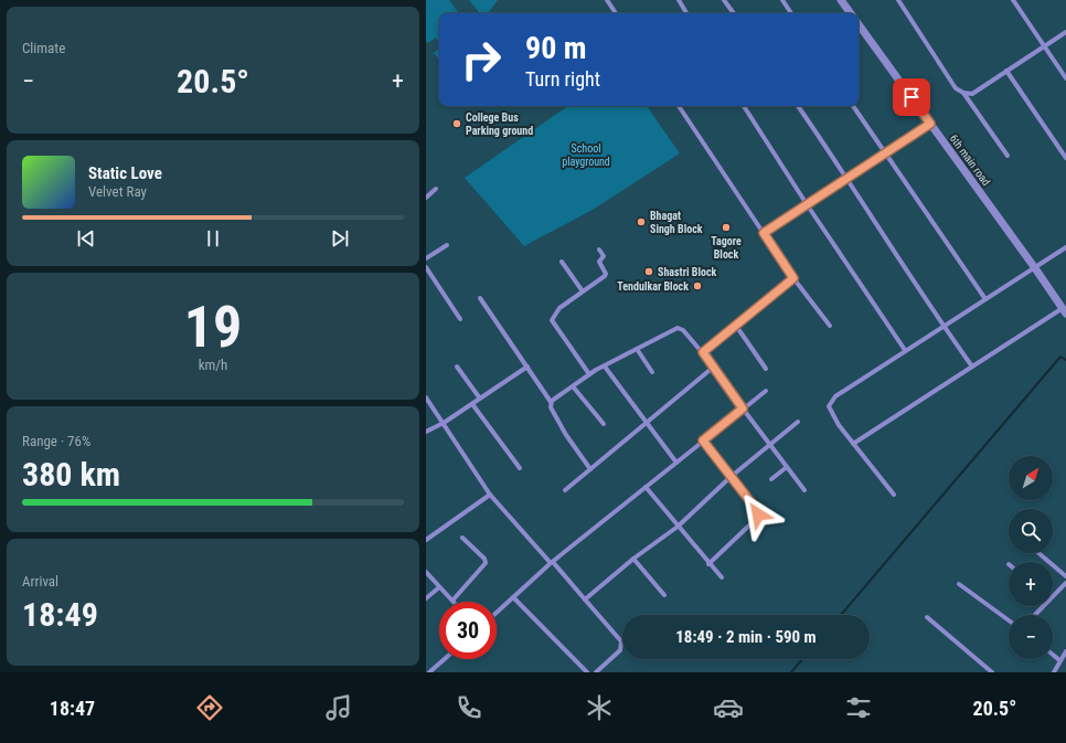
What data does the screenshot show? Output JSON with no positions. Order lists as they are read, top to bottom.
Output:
{
  "streets": {
    "street": ["6th main road"]
  },
  "parks": ["School playground"],
  "places": [
    "College Bus Parking ground",
    "Bhagat Singh Block",
    "Tagore Block",
    "Shastri Block",
    "Tendulkar Block"
  ],
  "north": "top right",
  "page": {
    "tile": [
      "Climate",
      ["19", "km/h"],
      ["Range · 76%", "380 km"],
      ["Arrival", "18:49"]
    ],
    "turn": ["90 m", "Turn right"],
    "heat": ["−", "20.5°", "+"],
    "song": ["Static Love", "Velvet Ray"],
    "map_buttons": ["+", "−"],
    "limit": "30",
    "trip": "18:49 · 2 min · 590 m",
    "tabs": ["18:47", "20.5°"]
  }
}
